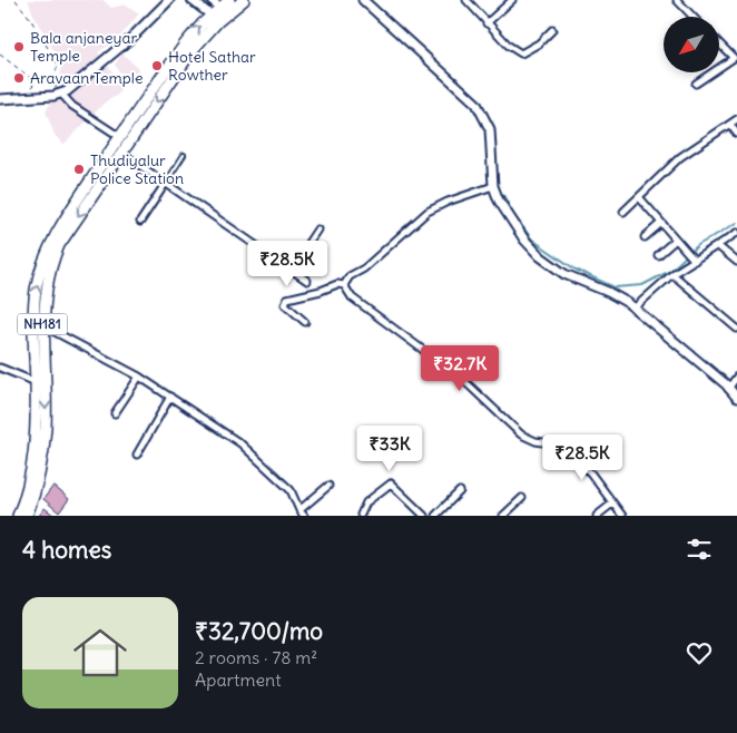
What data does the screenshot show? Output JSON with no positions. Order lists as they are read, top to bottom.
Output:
{
  "streets": {
    "highway": ["NH181"]
  },
  "places": [
    "Bala anjaneyar Temple",
    "Hotel Sathar Rowther",
    "Aravaan Temple",
    "Thudiyalur Police Station"
  ],
  "north": "bottom left",
  "page": {
    "price": [
      "₹28.5K",
      "₹32.7K",
      "₹33K",
      "₹28.5K"
    ],
    "heading": "4 homes",
    "list": [
      {
        "name": "₹32,700/mo",
        "note": "2 rooms · 78 m² · Apartment"
      }
    ]
  }
}
